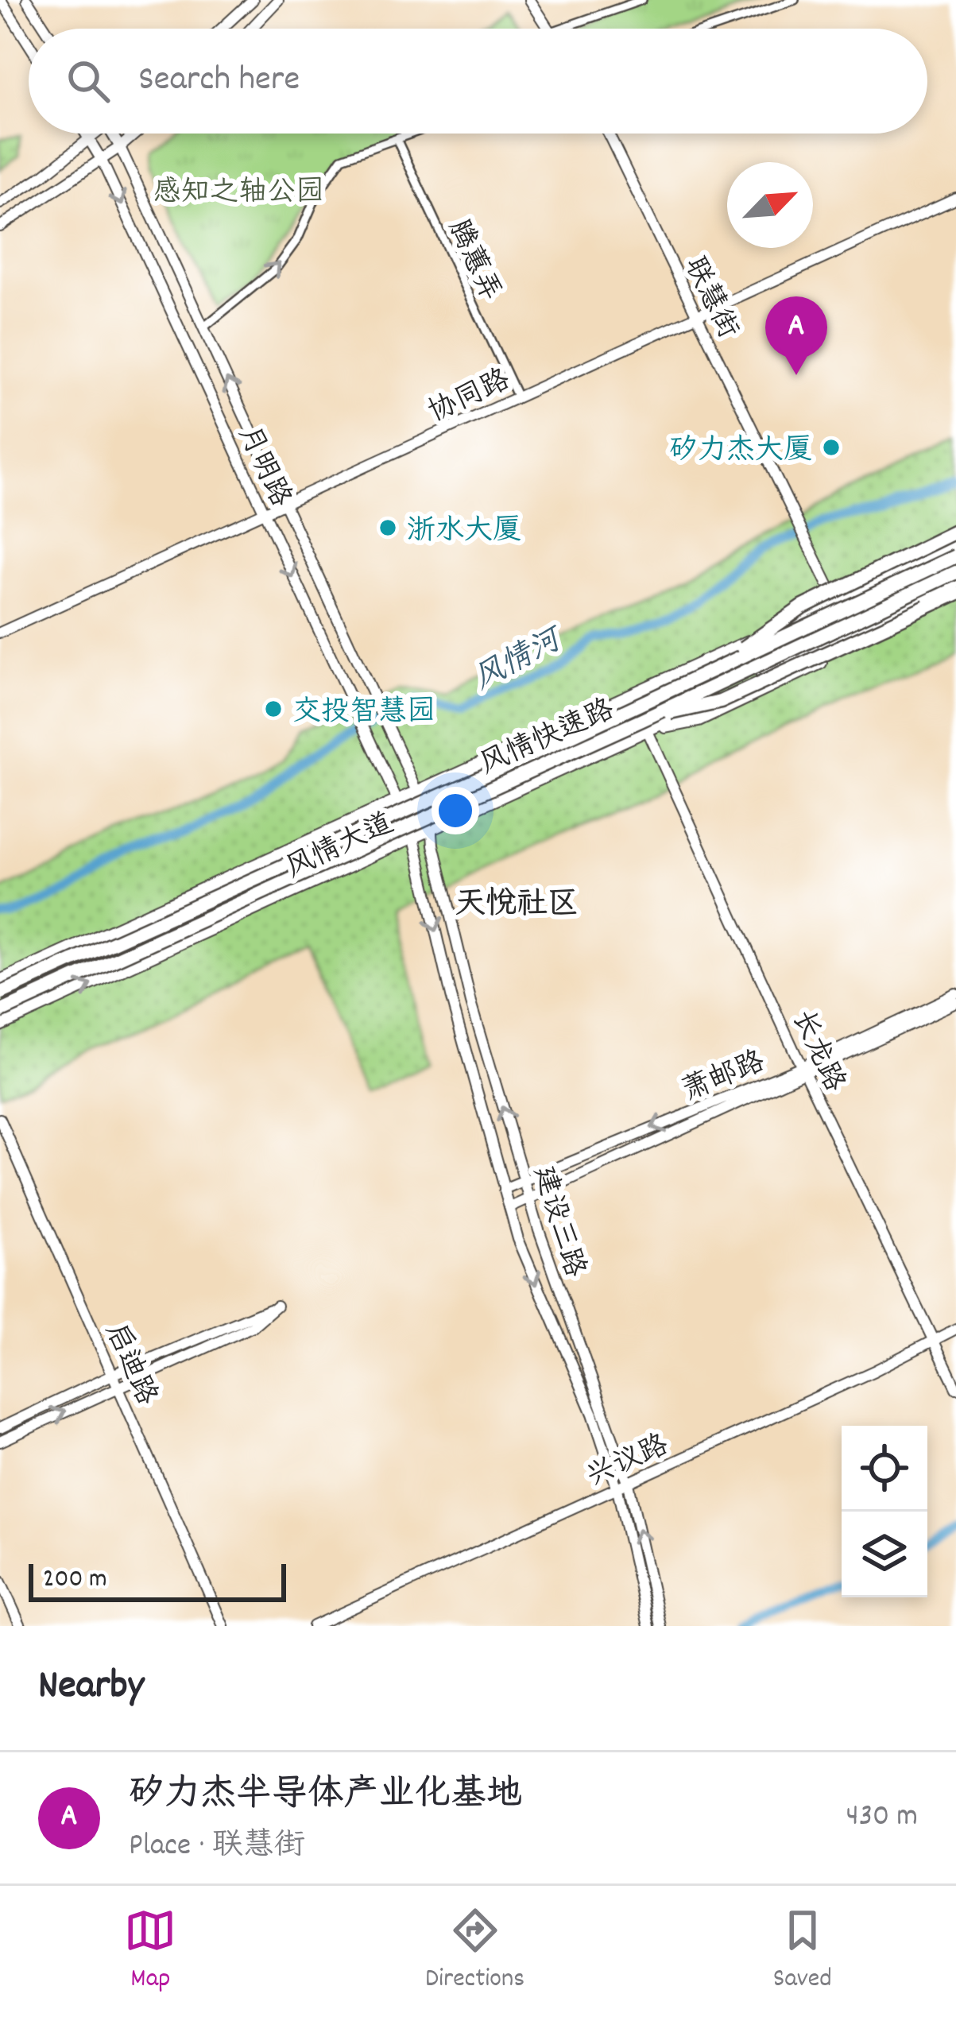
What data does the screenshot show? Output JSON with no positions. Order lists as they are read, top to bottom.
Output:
{
  "streets": {
    "highway": ["风情快速路"],
    "main road": ["风情大道"],
    "street": [
      "腾蕙弄",
      "联慧街",
      "协同路",
      "月明路",
      "长龙路",
      "萧邮路",
      "建设三路",
      "启迪路",
      "兴议路"
    ]
  },
  "crossings": [
    ["腾蕙弄", "协同路"],
    ["联慧街", "协同路"],
    ["联慧街", "风情大道"],
    ["协同路", "月明路"],
    ["月明路", "风情大道"],
    ["月明路", "建设三路"],
    ["风情快速路", "风情大道"],
    ["风情快速路", "长龙路"],
    ["风情大道", "长龙路"],
    ["风情大道", "建设三路"],
    ["长龙路", "萧邮路"],
    ["长龙路", "兴议路"],
    ["萧邮路", "建设三路"],
    ["建设三路", "兴议路"]
  ],
  "districts": ["天悦社区"],
  "water": ["风情河"],
  "parks": ["感知之轴公园"],
  "places": ["矽力杰大厦", "浙水大厦", "交投智慧园"],
  "scale_bar": "200 m",
  "north": "top right",
  "page": {
    "search": "Search here",
    "pins": "A",
    "scale": "200 m",
    "heading": "Nearby",
    "list": [
      {
        "mark": "A",
        "name": "矽力杰半导体产业化基地",
        "note": "Place · 联慧街",
        "value": "430 m"
      }
    ],
    "nav": ["Map", "Directions", "Saved"]
  }
}
